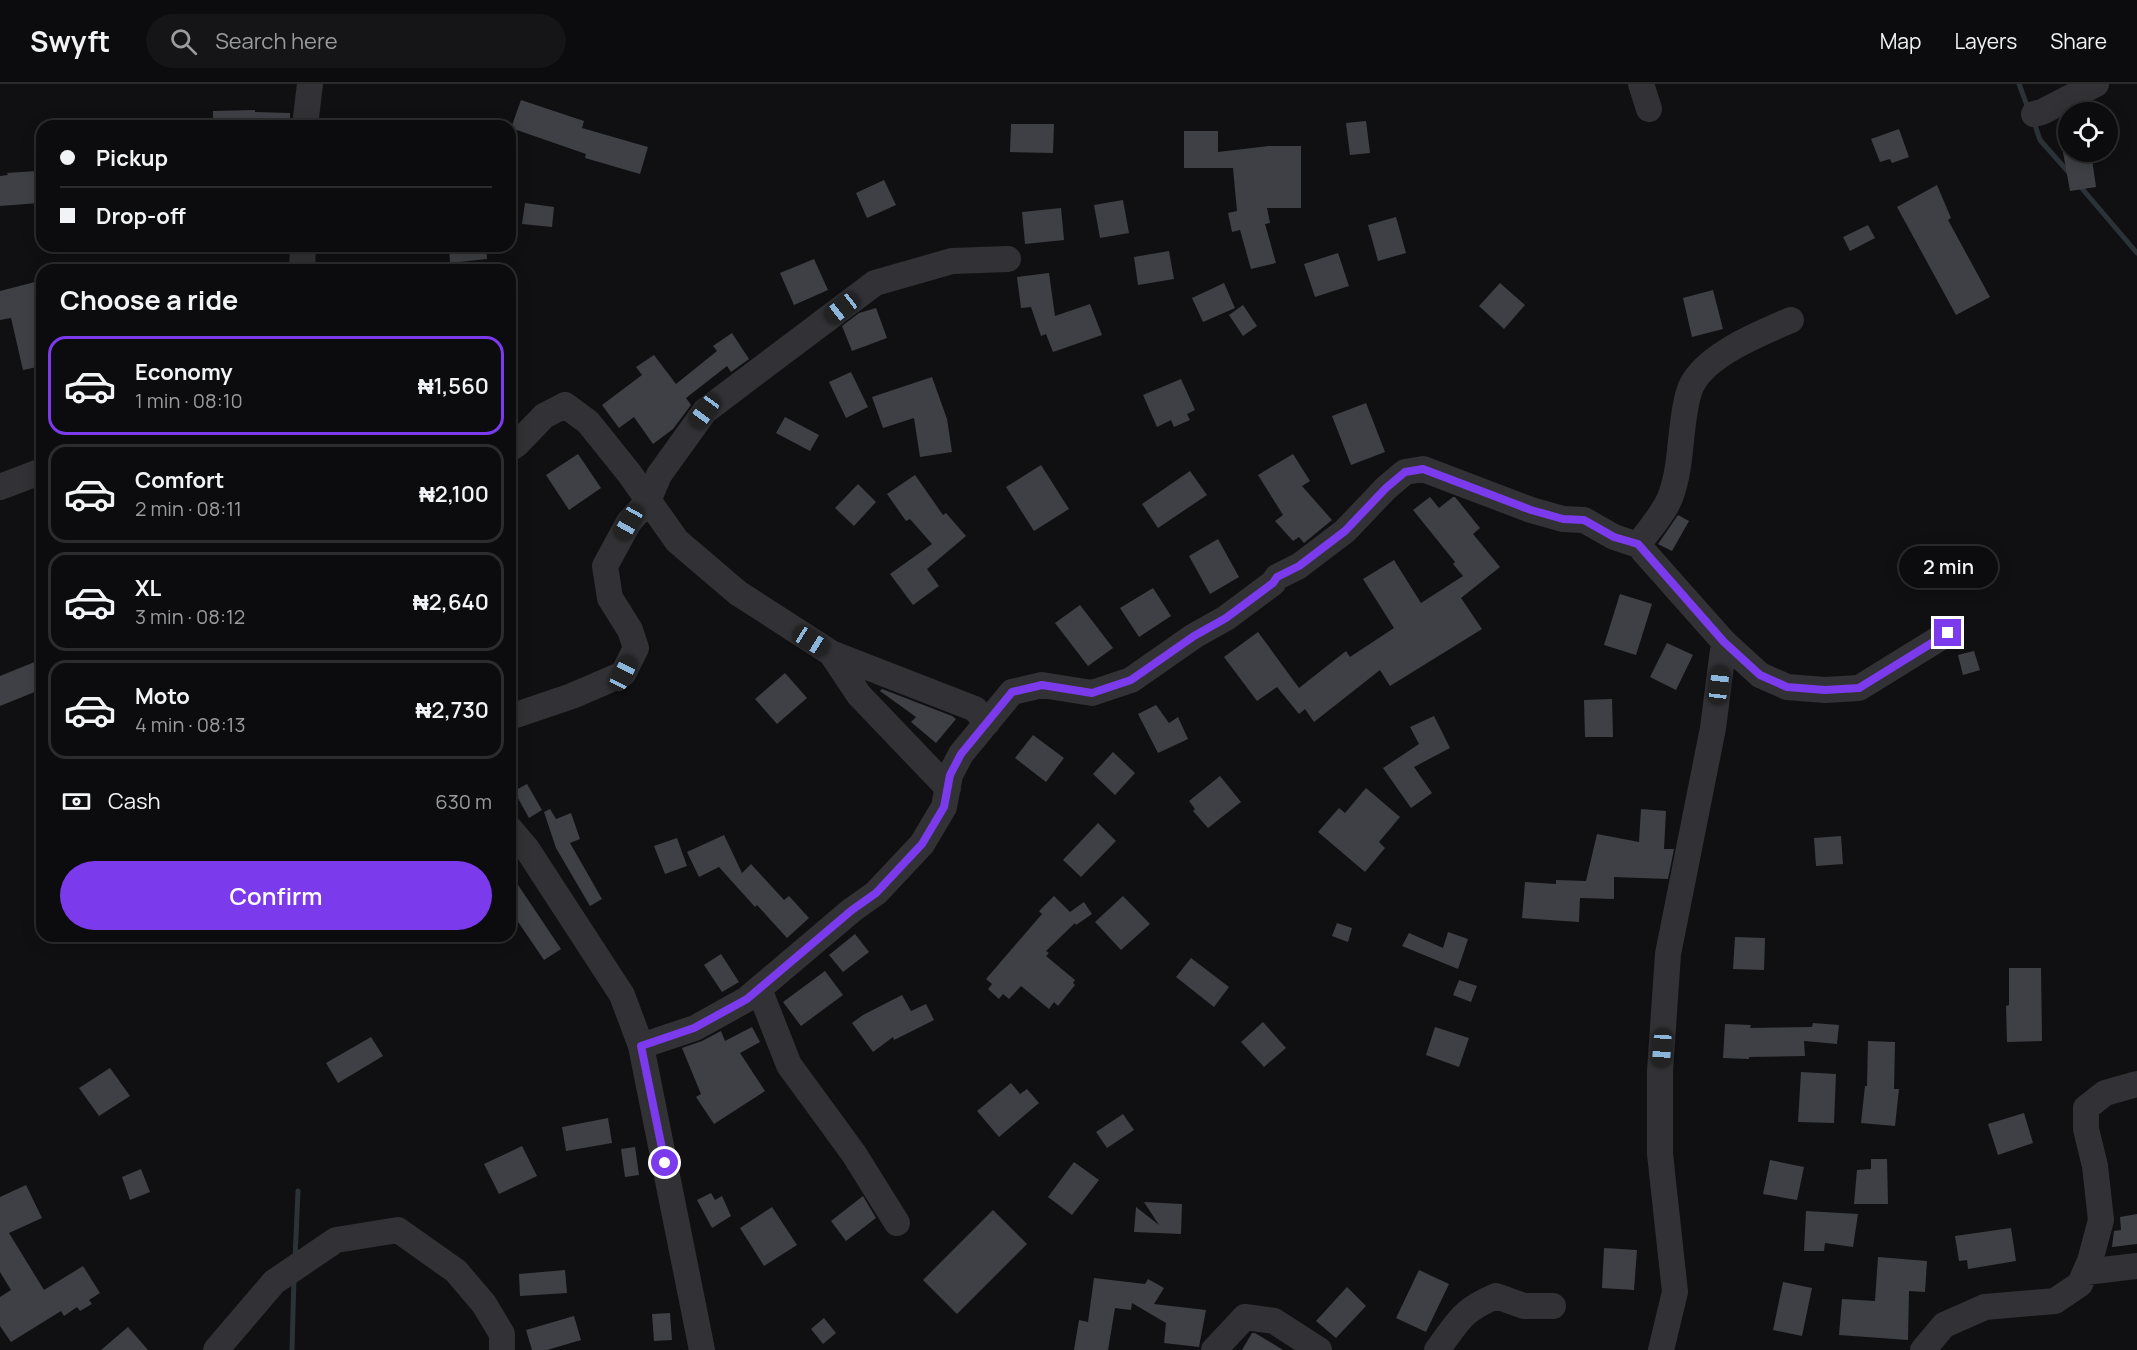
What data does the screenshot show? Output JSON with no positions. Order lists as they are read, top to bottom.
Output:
{
  "page": {
    "header": "Swyft",
    "search": "Search here",
    "nav": ["Map", "Layers", "Share"],
    "banner": ["Pickup", "Drop-off"],
    "heading": "Choose a ride",
    "list": [
      {
        "name": "Economy",
        "note": "1 min · 08:10",
        "value": "₦1,560"
      },
      {
        "name": "Comfort",
        "note": "2 min · 08:11",
        "value": "₦2,100"
      },
      {
        "name": "XL",
        "note": "3 min · 08:12",
        "value": "₦2,640"
      },
      {
        "name": "Moto",
        "note": "4 min · 08:13",
        "value": "₦2,730"
      }
    ],
    "bubble": "2 min",
    "pay": ["Cash", "630 m"],
    "buttons": "Confirm"
  }
}
